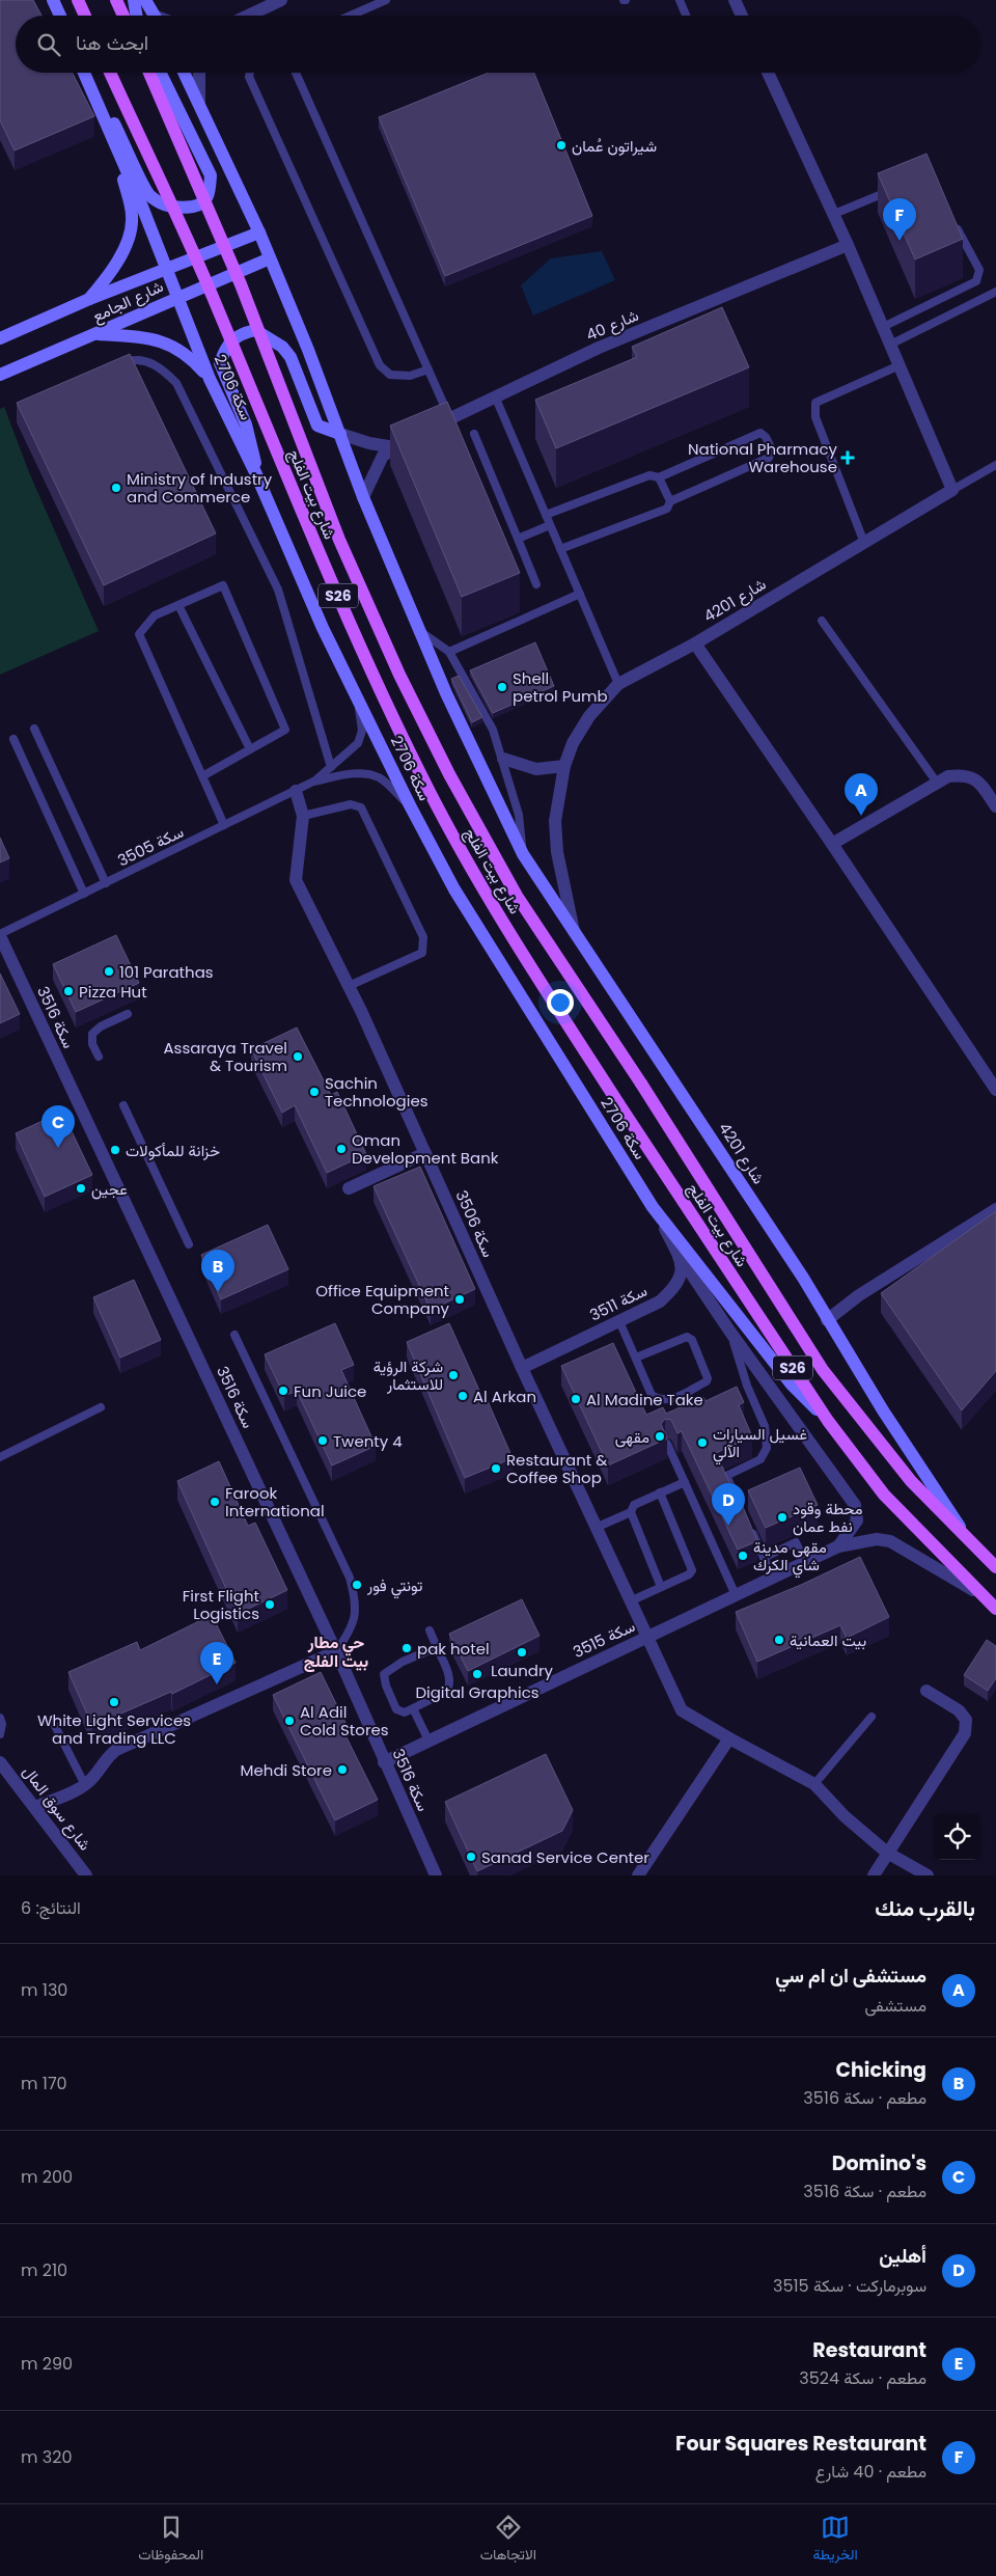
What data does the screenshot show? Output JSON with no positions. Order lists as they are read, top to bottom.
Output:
{
  "streets": {
    "main road": ["شارع بيت الفلج", "S26"],
    "street": [
      "شارع الجامع",
      "40 شارع",
      "سكة 2706",
      "شارع 4201",
      "سكة 3516",
      "سكة 3506",
      "سكة 3511",
      "سكة 3515",
      "شارع سوق المال"
    ],
    "lane": ["سكة 3505"]
  },
  "crossings": [
    ["شارع الجامع", "سكة 2706"],
    ["سكة 2706", "شارع بيت الفلج"],
    ["سكة 2706", "سكة 3505"],
    ["سكة 2706", "سكة 3511"],
    ["شارع بيت الفلج", "شارع 4201"],
    ["شارع بيت الفلج", "سكة 3515"],
    ["سكة 3505", "سكة 3516"],
    ["سكة 3505", "سكة 3506"],
    ["سكة 3516", "سكة 3515"],
    ["سكة 3506", "سكة 3511"],
    ["سكة 3506", "سكة 3515"],
    ["سكة 3511", "سكة 3515"]
  ],
  "districts": ["حي مطار بيت الفلج"],
  "places": {
    "other": [
      "شيراتون عُمان",
      "Ministry of Industry and Commerce",
      "Shell petrol Pumb",
      "101 Parathas",
      "Pizza Hut",
      "Assaraya Travel & Tourism",
      "Sachin Technologies",
      "Oman Development Bank",
      "خزانة للمأكولات",
      "عجين",
      "Office Equipment Company",
      "شركة الرؤية للاستثمار",
      "Fun Juice",
      "Al Arkan",
      "Al Madine Take",
      "مقهى",
      "Twenty 4",
      "غسيل السيارات الآلي",
      "Restaurant & Coffee Shop",
      "Farook International",
      "محطة وقود نفط عمان",
      "مقهى مدينة شاي الكرك",
      "تونتي فور",
      "First Flight Logistics",
      "بيت العمانية",
      "pak hotel",
      "Laundry",
      "Digital Graphics",
      "White Light Services and Trading LLC",
      "Al Adil Cold Stores",
      "Mehdi Store",
      "Sanad Service Center"
    ],
    "health": ["National Pharmacy Warehouse"]
  },
  "page": {
    "search": "ابحث هنا",
    "pins": [
      "F",
      "A",
      "C",
      "B",
      "D",
      "E"
    ],
    "heading": ["بالقرب منك", "النتائج: 6"],
    "list": [
      {
        "mark": "A",
        "name": "مستشفى ان ام سي",
        "note": "مستشفى",
        "value": "130 m"
      },
      {
        "mark": "B",
        "name": "Chicking",
        "note": "مطعم · سكة 3516",
        "value": "170 m"
      },
      {
        "mark": "C",
        "name": "Domino's",
        "note": "مطعم · سكة 3516",
        "value": "200 m"
      },
      {
        "mark": "D",
        "name": "أهلين",
        "note": "سوبرماركت · سكة 3515",
        "value": "210 m"
      },
      {
        "mark": "E",
        "name": "Restaurant",
        "note": "مطعم · سكة 3524",
        "value": "290 m"
      },
      {
        "mark": "F",
        "name": "Four Squares Restaurant",
        "note": "مطعم · 40 شارع",
        "value": "320 m"
      }
    ],
    "nav": ["الخريطة", "الاتجاهات", "المحفوظات"]
  }
}
